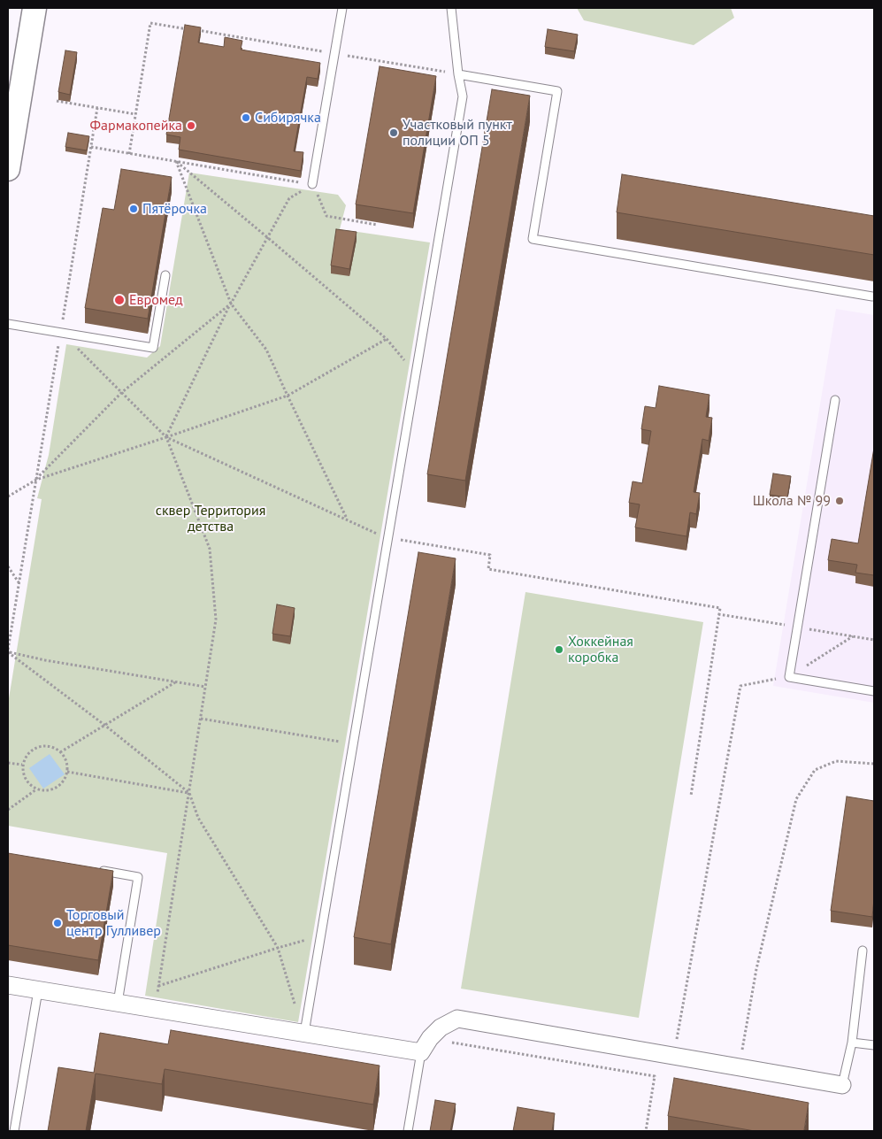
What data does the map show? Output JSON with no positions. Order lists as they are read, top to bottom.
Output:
{
  "parks": ["сквер Территория детства"],
  "places": [
    "Сибирячка",
    "Фармакопейка",
    "Участковый пункт полиции ОП 5",
    "Пятёрочка",
    "Евромед",
    "Школа № 99",
    "Хоккейная коробка",
    "Торговый центр Гулливер"
  ]
}
